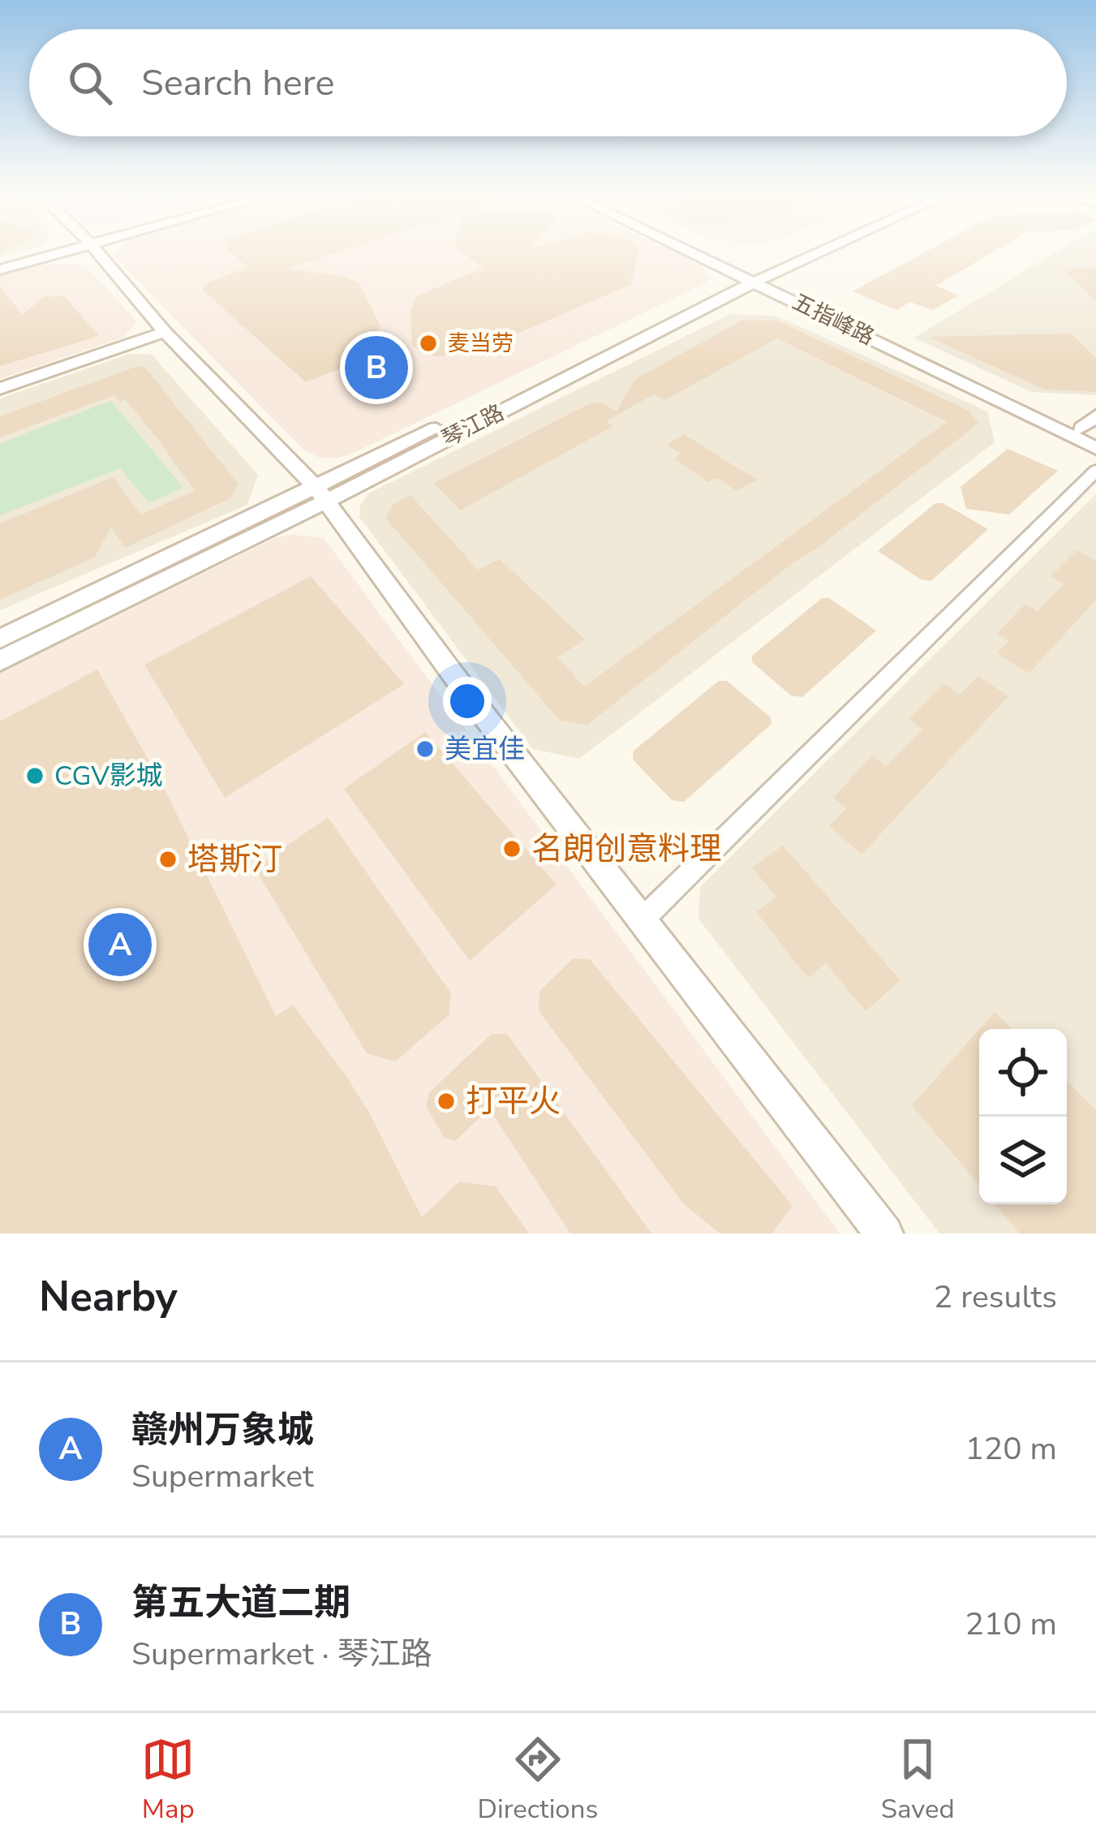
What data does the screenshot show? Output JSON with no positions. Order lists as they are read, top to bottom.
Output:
{
  "streets": {
    "main road": ["五指峰路", "琴江路"]
  },
  "crossings": [
    ["五指峰路", "琴江路"]
  ],
  "places": [
    "麦当劳",
    "美宜佳",
    "CGV影城",
    "名朗创意料理",
    "塔斯汀",
    "打平火"
  ],
  "page": {
    "search": "Search here",
    "pins": ["B", "A"],
    "heading": ["Nearby", "2 results"],
    "list": [
      {
        "mark": "A",
        "name": "赣州万象城",
        "note": "Supermarket",
        "value": "120 m"
      },
      {
        "mark": "B",
        "name": "第五大道二期",
        "note": "Supermarket · 琴江路",
        "value": "210 m"
      }
    ],
    "nav": ["Map", "Directions", "Saved"]
  }
}
